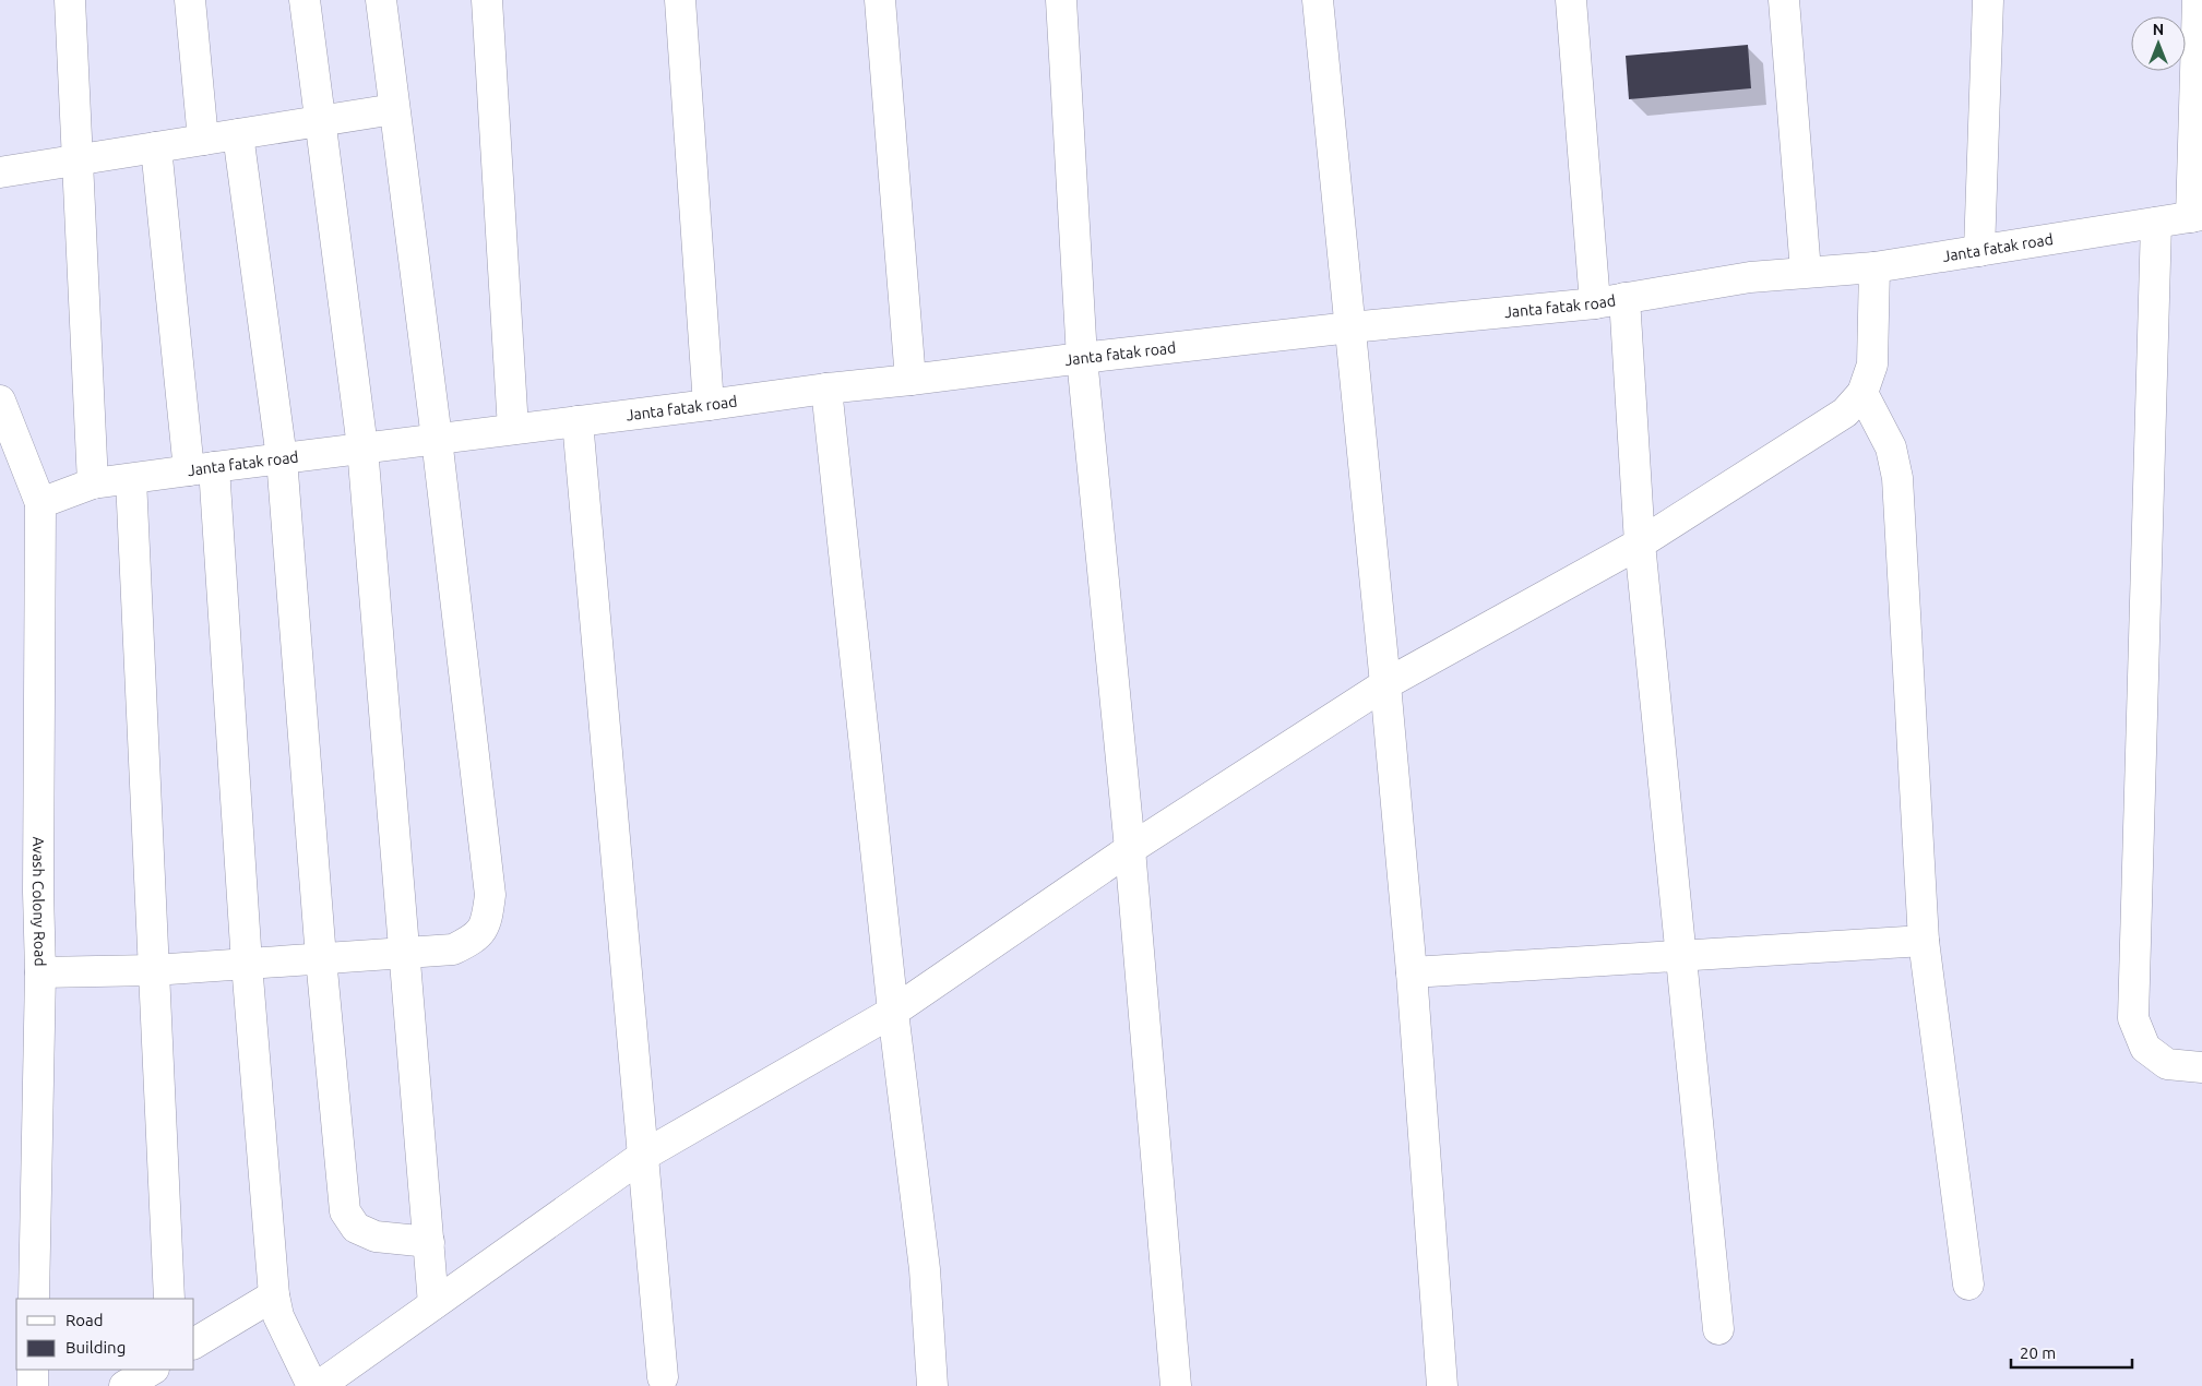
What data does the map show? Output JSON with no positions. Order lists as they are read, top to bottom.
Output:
{
  "streets": {
    "street": ["Janta fatak road", "Avash Colony Road"]
  },
  "crossings": [
    ["Janta fatak road", "Avash Colony Road"]
  ],
  "legend": ["Road", "Building"],
  "scale_bar": "20 m",
  "north": "top"
}
